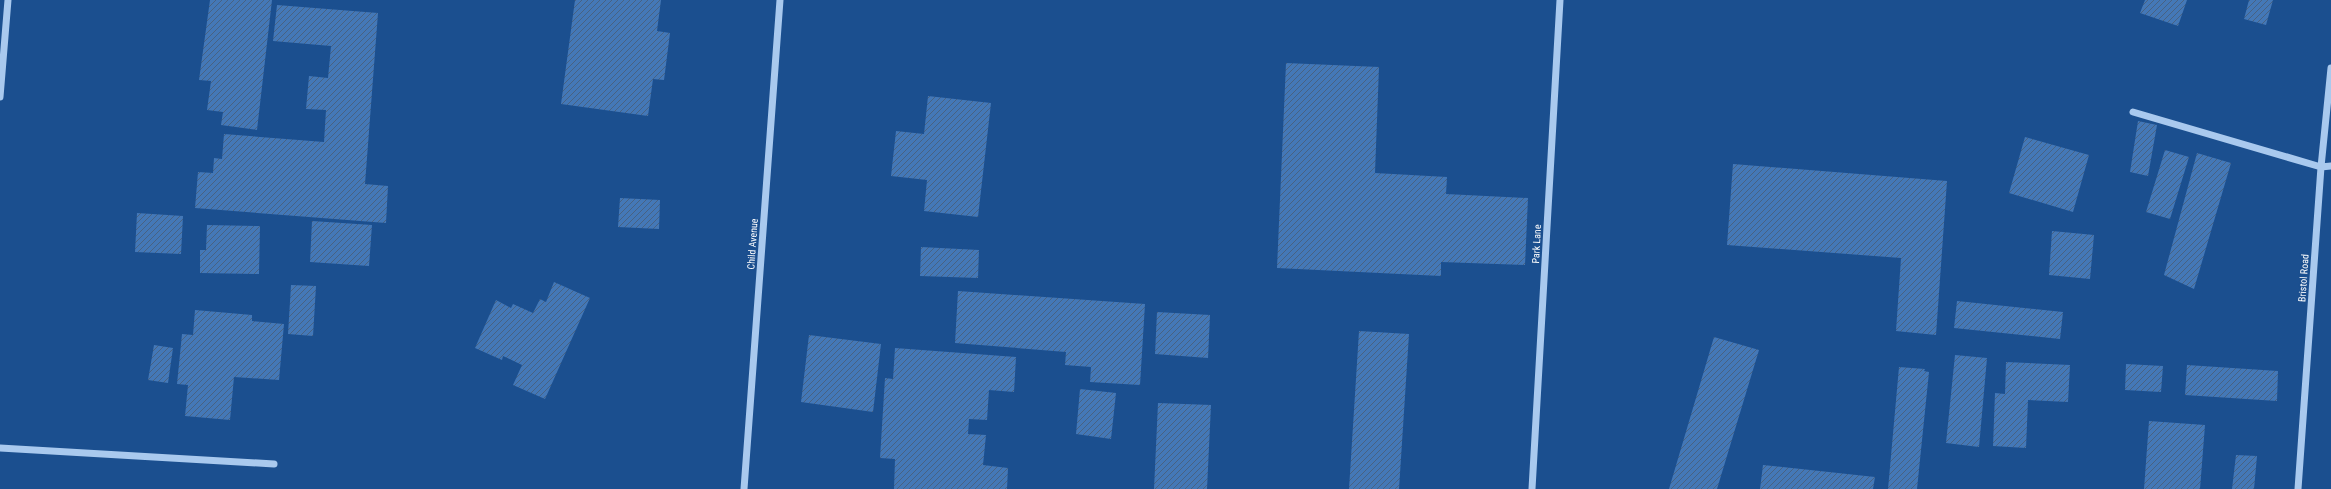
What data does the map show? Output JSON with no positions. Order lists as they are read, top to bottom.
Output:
{
  "streets": {
    "street": ["Child Avenue", "Park Lane", "Bristol Road"]
  }
}
